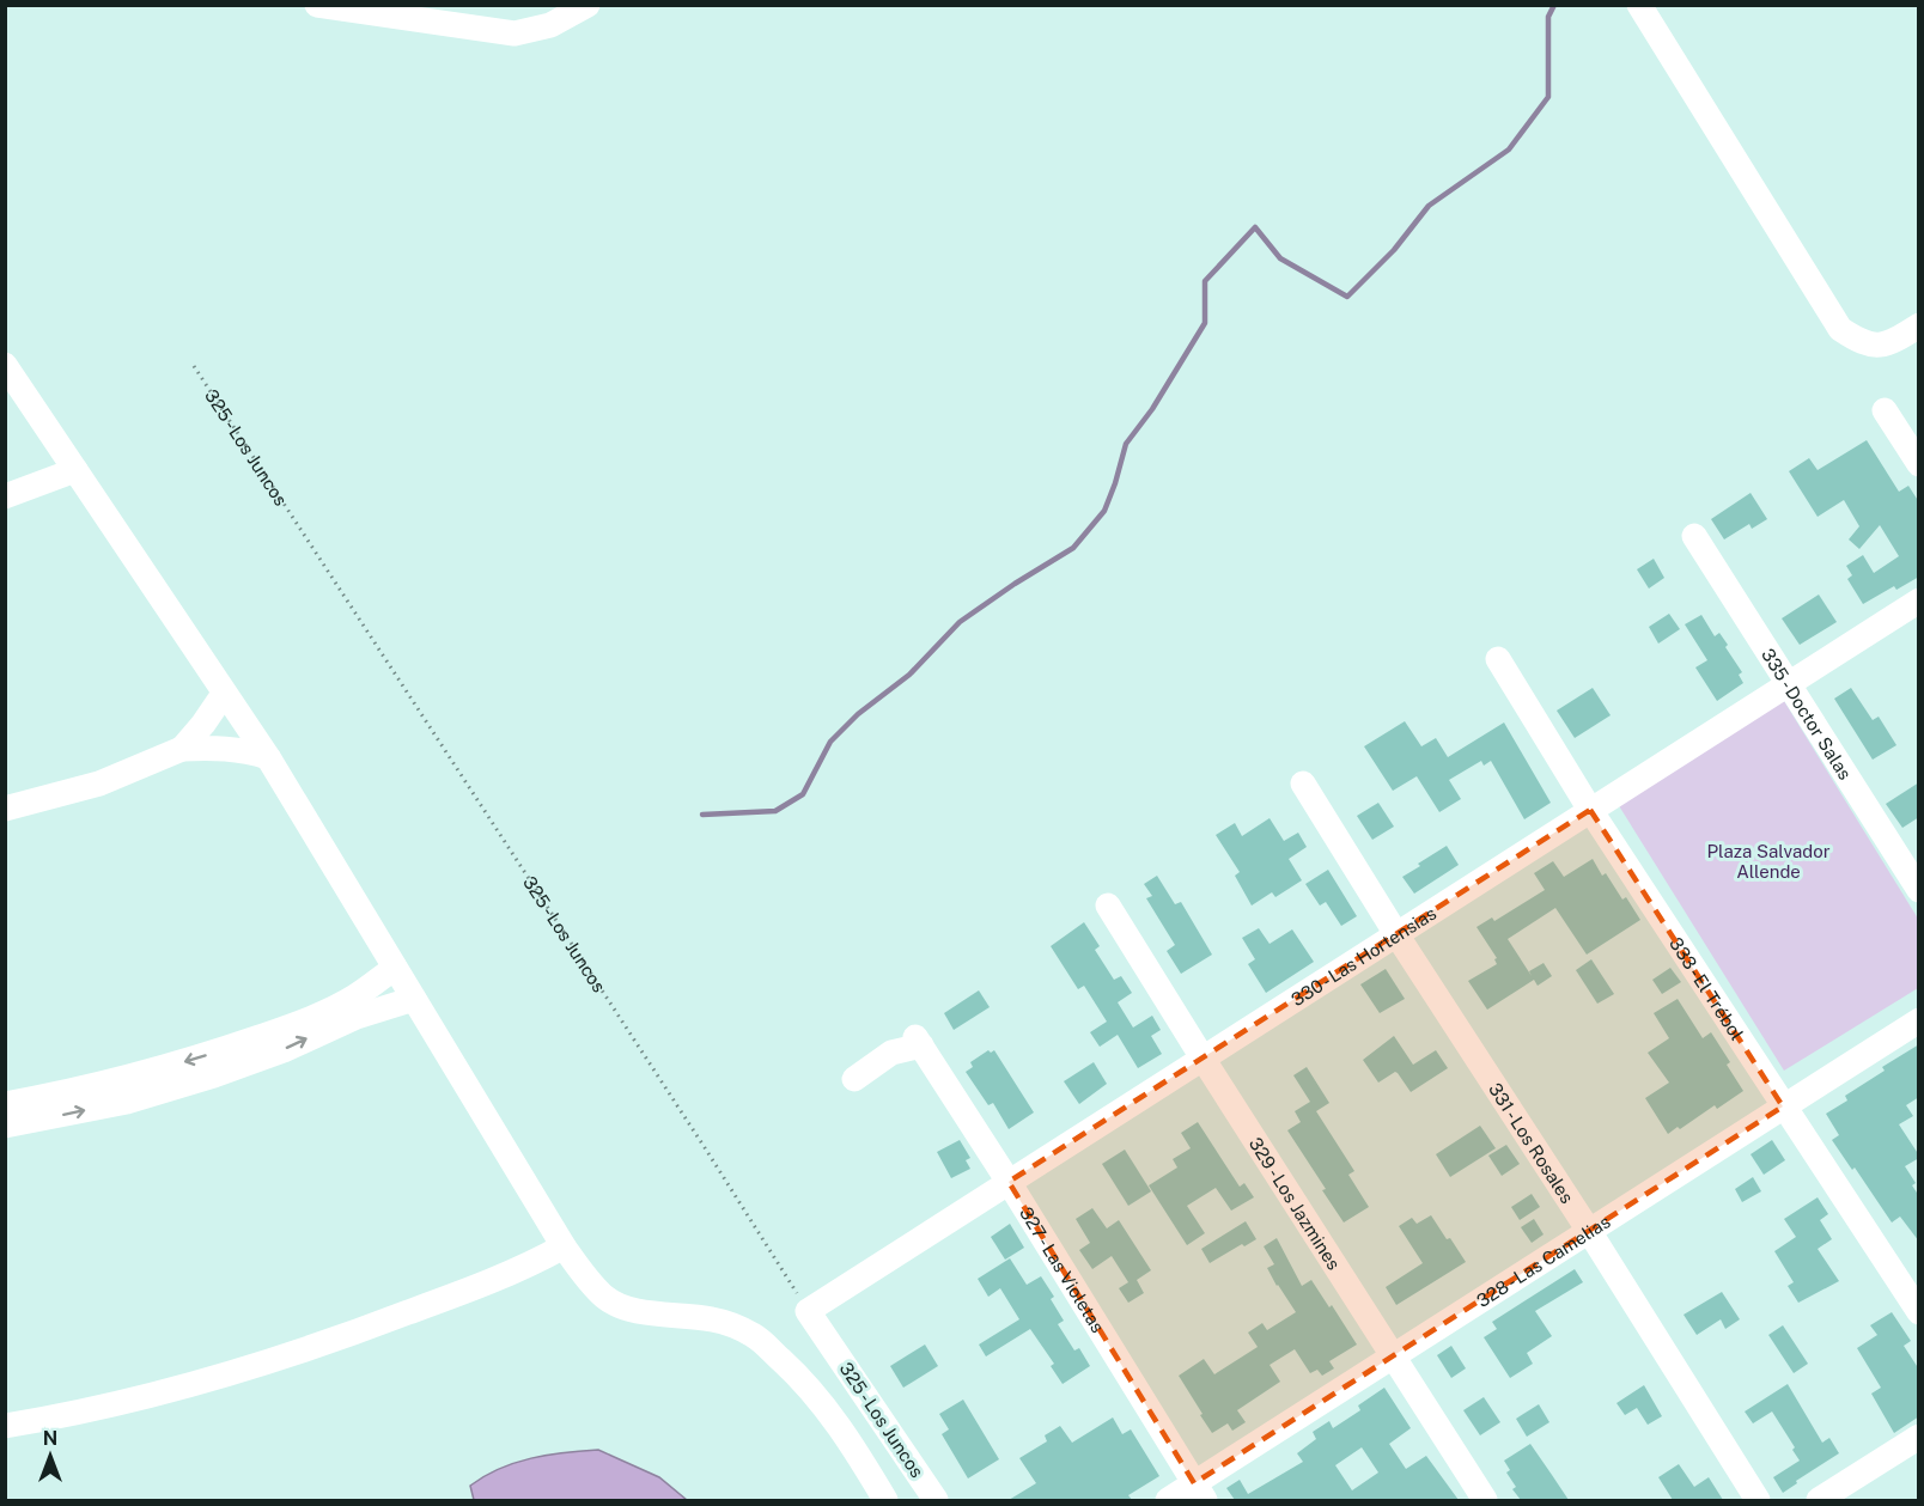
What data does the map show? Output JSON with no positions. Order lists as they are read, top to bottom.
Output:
{
  "streets": {
    "street": [
      "325 - Los Juncos",
      "335 - Doctor Salas",
      "330 - Las Hortensias",
      "333 - El Trébol",
      "331 - Los Rosales",
      "329 - Los Jazmines",
      "328 - Las Camelias",
      "327 - Las Violetas"
    ]
  },
  "crossings": [
    ["325 - Los Juncos", "330 - Las Hortensias"],
    ["335 - Doctor Salas", "330 - Las Hortensias"],
    ["330 - Las Hortensias", "333 - El Trébol"],
    ["330 - Las Hortensias", "331 - Los Rosales"],
    ["330 - Las Hortensias", "329 - Los Jazmines"],
    ["330 - Las Hortensias", "327 - Las Violetas"],
    ["333 - El Trébol", "328 - Las Camelias"],
    ["331 - Los Rosales", "328 - Las Camelias"],
    ["329 - Los Jazmines", "328 - Las Camelias"],
    ["328 - Las Camelias", "327 - Las Violetas"]
  ],
  "parks": ["Plaza Salvador Allende"],
  "north": "top"
}
